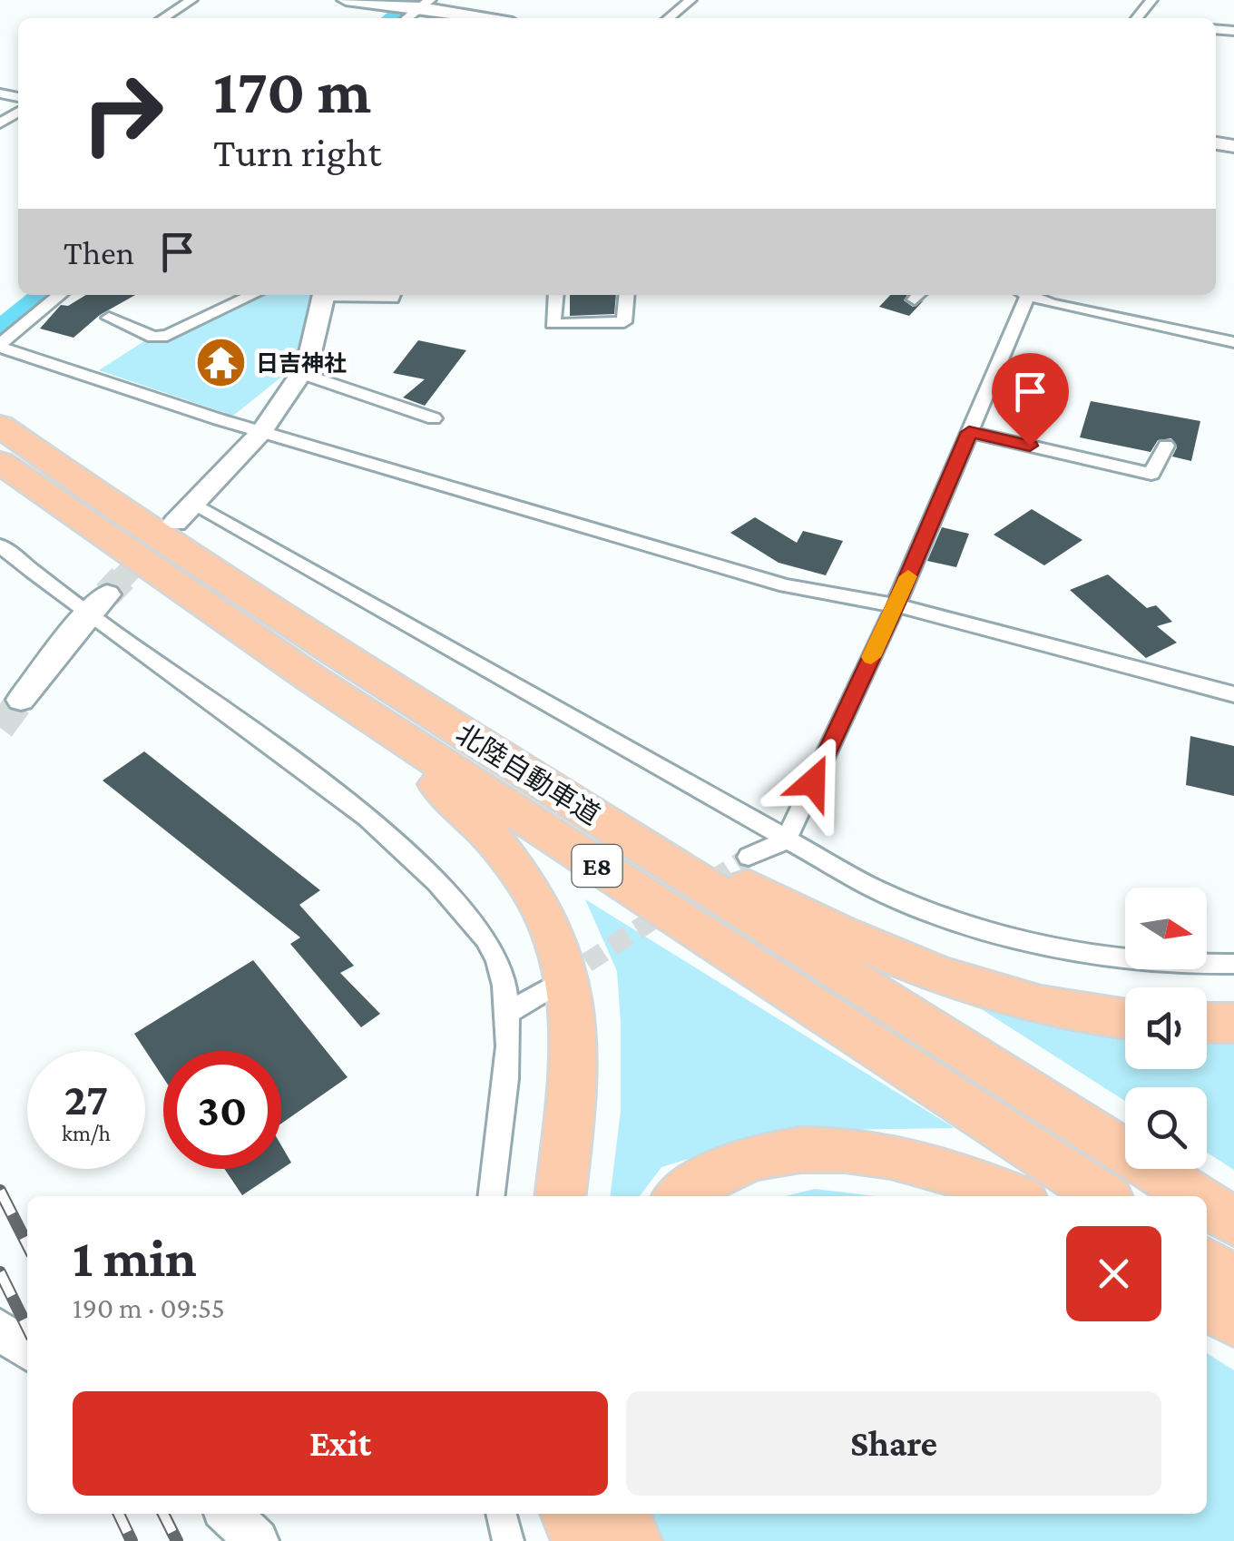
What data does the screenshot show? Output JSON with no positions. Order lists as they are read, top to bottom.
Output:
{
  "streets": {
    "highway": ["北陸自動車道", "E8"]
  },
  "places": {
    "temple": ["日吉神社"]
  },
  "north": "right",
  "page": {
    "turn": ["170 m", "Turn right"],
    "then": "Then",
    "speed": "27 km/h",
    "limit": "30",
    "heading": ["1 min", "190 m · 09:55"],
    "buttons": ["Exit", "Share"]
  }
}
